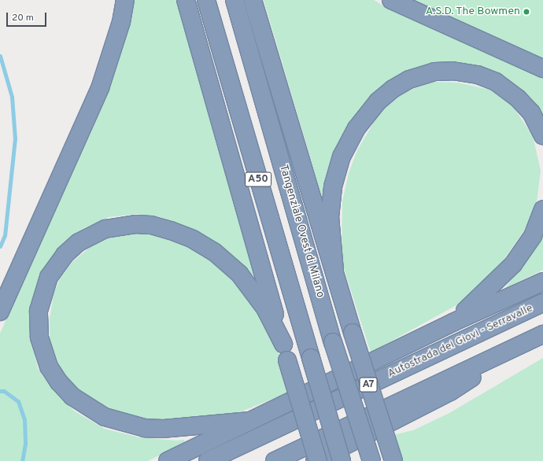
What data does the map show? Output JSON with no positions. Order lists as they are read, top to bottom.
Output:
{
  "streets": {
    "highway": [
      "A50",
      "Tangenziale Ovest di Milano",
      "Autostrada dei Giovi - Serravalle",
      "A7"
    ]
  },
  "places": ["A.S.D. The Bowmen"],
  "scale_bar": "20 m"
}
